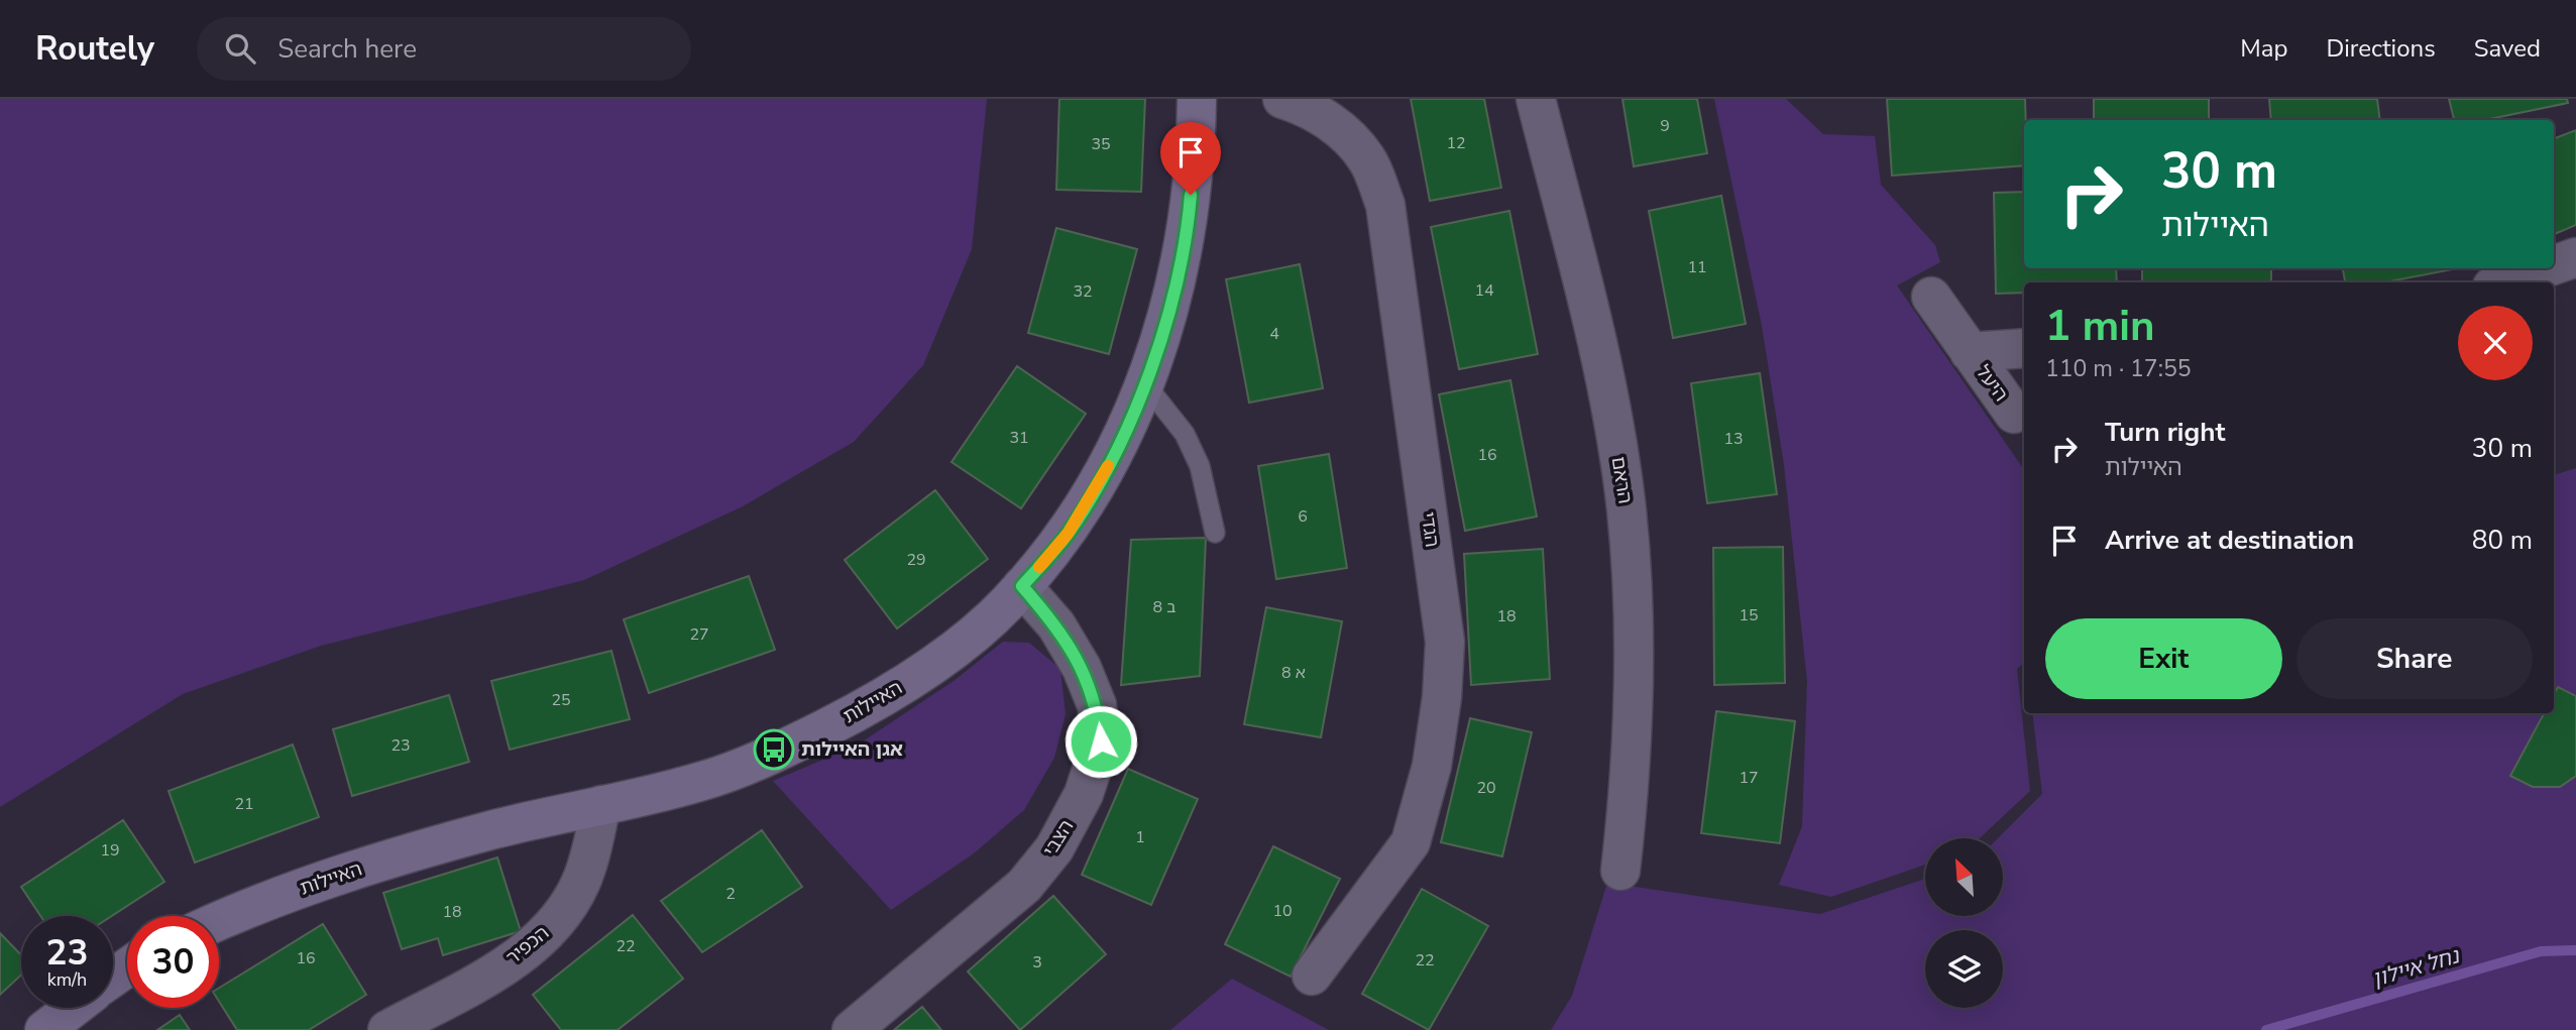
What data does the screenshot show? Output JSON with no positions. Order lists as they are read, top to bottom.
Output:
{
  "streets": {
    "street": [
      "היעל",
      "הראם",
      "הגדי",
      "האיילות",
      "הצבי",
      "הכפיר"
    ]
  },
  "crossings": [
    ["האיילות", "הצבי"],
    ["האיילות", "הכפיר"]
  ],
  "water": ["נחל איילון"],
  "places": {
    "bus stop": ["אגן האיילות"]
  },
  "house_numbers": [
    "9",
    "12",
    "35",
    "11",
    "14",
    "32",
    "4",
    "31",
    "13",
    "16",
    "6",
    "29",
    "8 ב",
    "15",
    "18",
    "27",
    "8 א",
    "25",
    "23",
    "17",
    "20",
    "21",
    "1",
    "19",
    "2",
    "10",
    "18",
    "22",
    "16",
    "22",
    "3"
  ],
  "north": "top left",
  "page": {
    "header": "Routely",
    "search": "Search here",
    "nav": ["Map", "Directions", "Saved"],
    "turn": ["30 m", "האיילות"],
    "heading": ["1 min", "110 m · 17:55"],
    "list": [
      {
        "name": "Turn right",
        "note": "האיילות",
        "value": "30 m"
      },
      {
        "name": "Arrive at destination",
        "value": "80 m"
      }
    ],
    "buttons": ["Exit", "Share"],
    "speed": "23 km/h",
    "limit": "30"
  }
}
